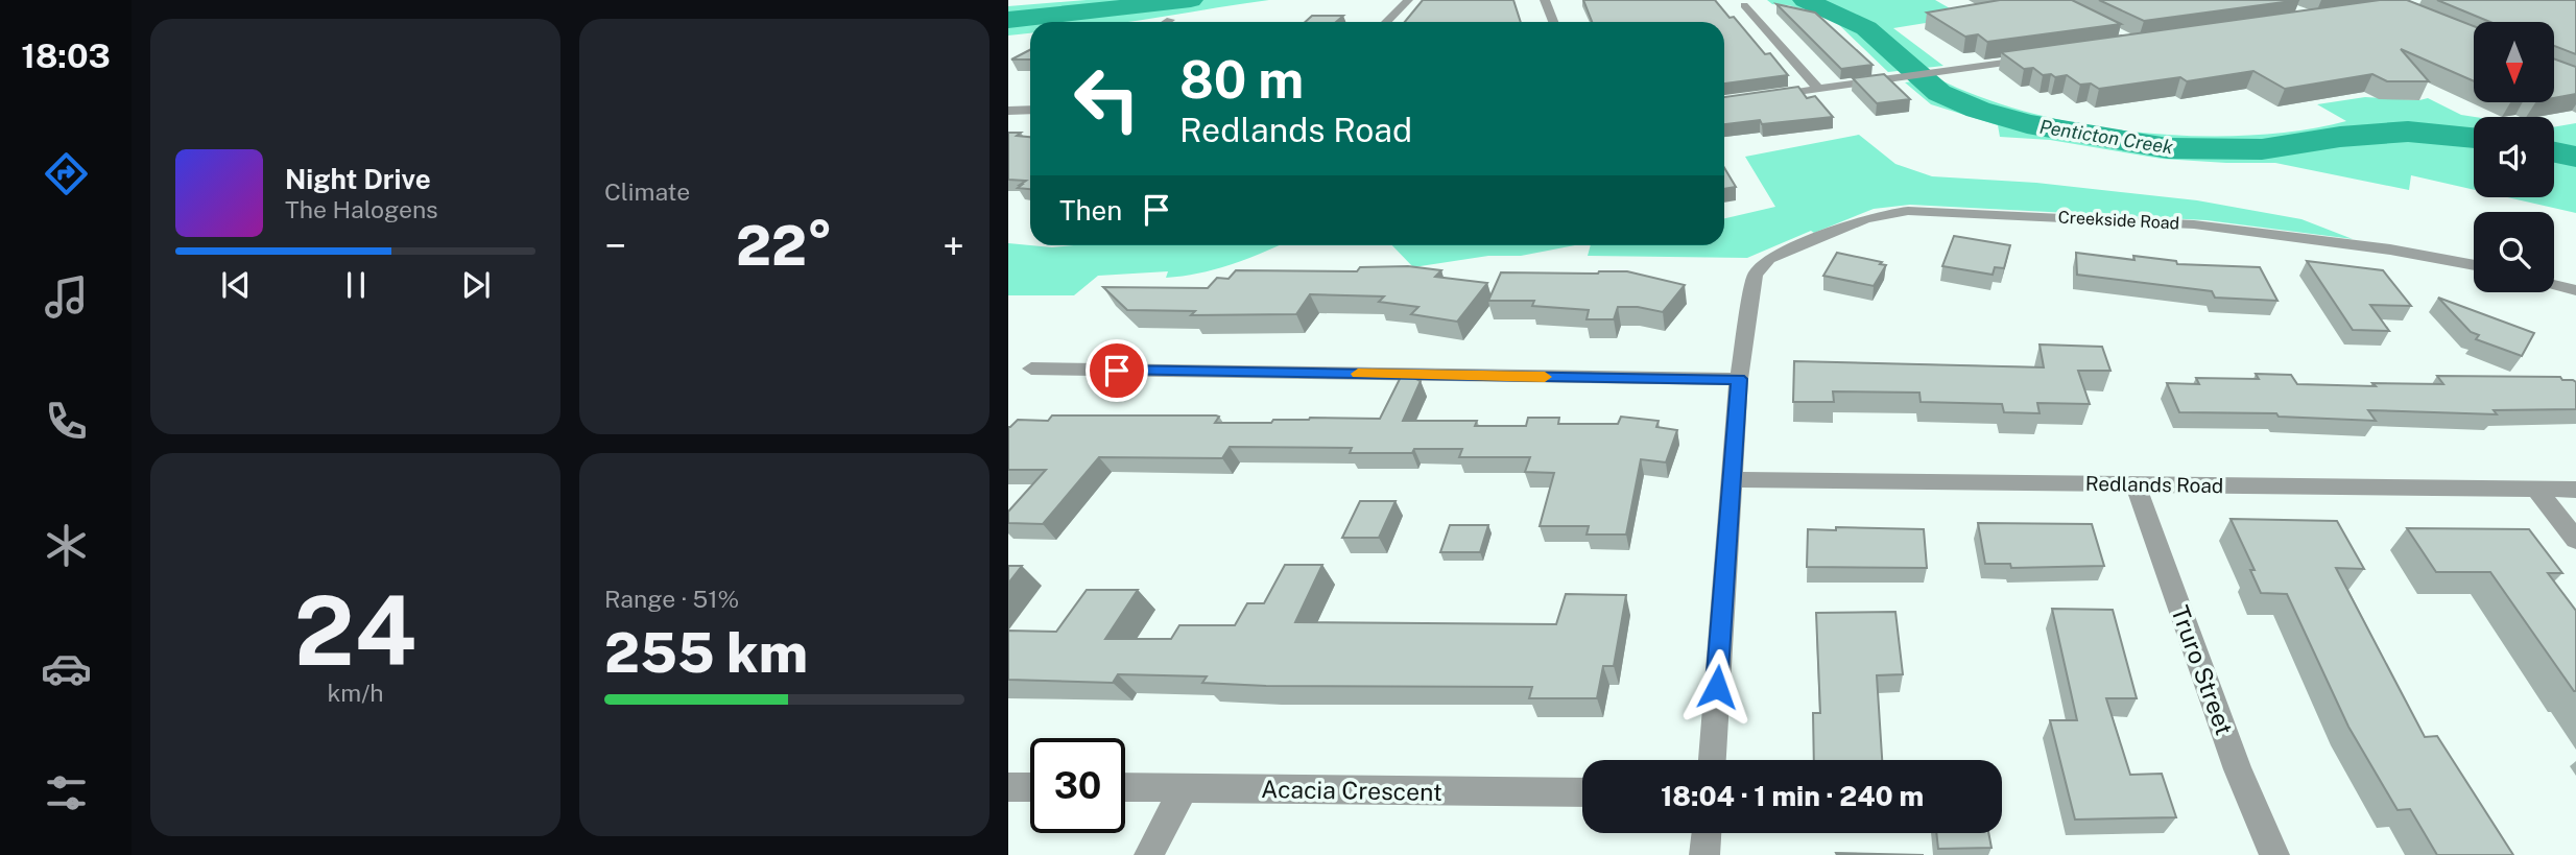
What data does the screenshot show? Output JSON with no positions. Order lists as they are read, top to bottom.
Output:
{
  "streets": {
    "street": [
      "Creekside Road",
      "Redlands Road",
      "Truro Street",
      "Acacia Crescent"
    ]
  },
  "crossings": [
    ["Redlands Road", "Truro Street"]
  ],
  "water": ["Penticton Creek"],
  "north": "bottom",
  "page": {
    "tabs": "18:03",
    "tile": [
      "Climate",
      ["24", "km/h"],
      ["Range · 51%", "255 km"]
    ],
    "turn": ["80 m", "Redlands Road"],
    "song": ["Night Drive", "The Halogens"],
    "then": "Then",
    "heat": ["−", "22°", "+"],
    "limit": "30",
    "trip": "18:04 · 1 min · 240 m"
  }
}
